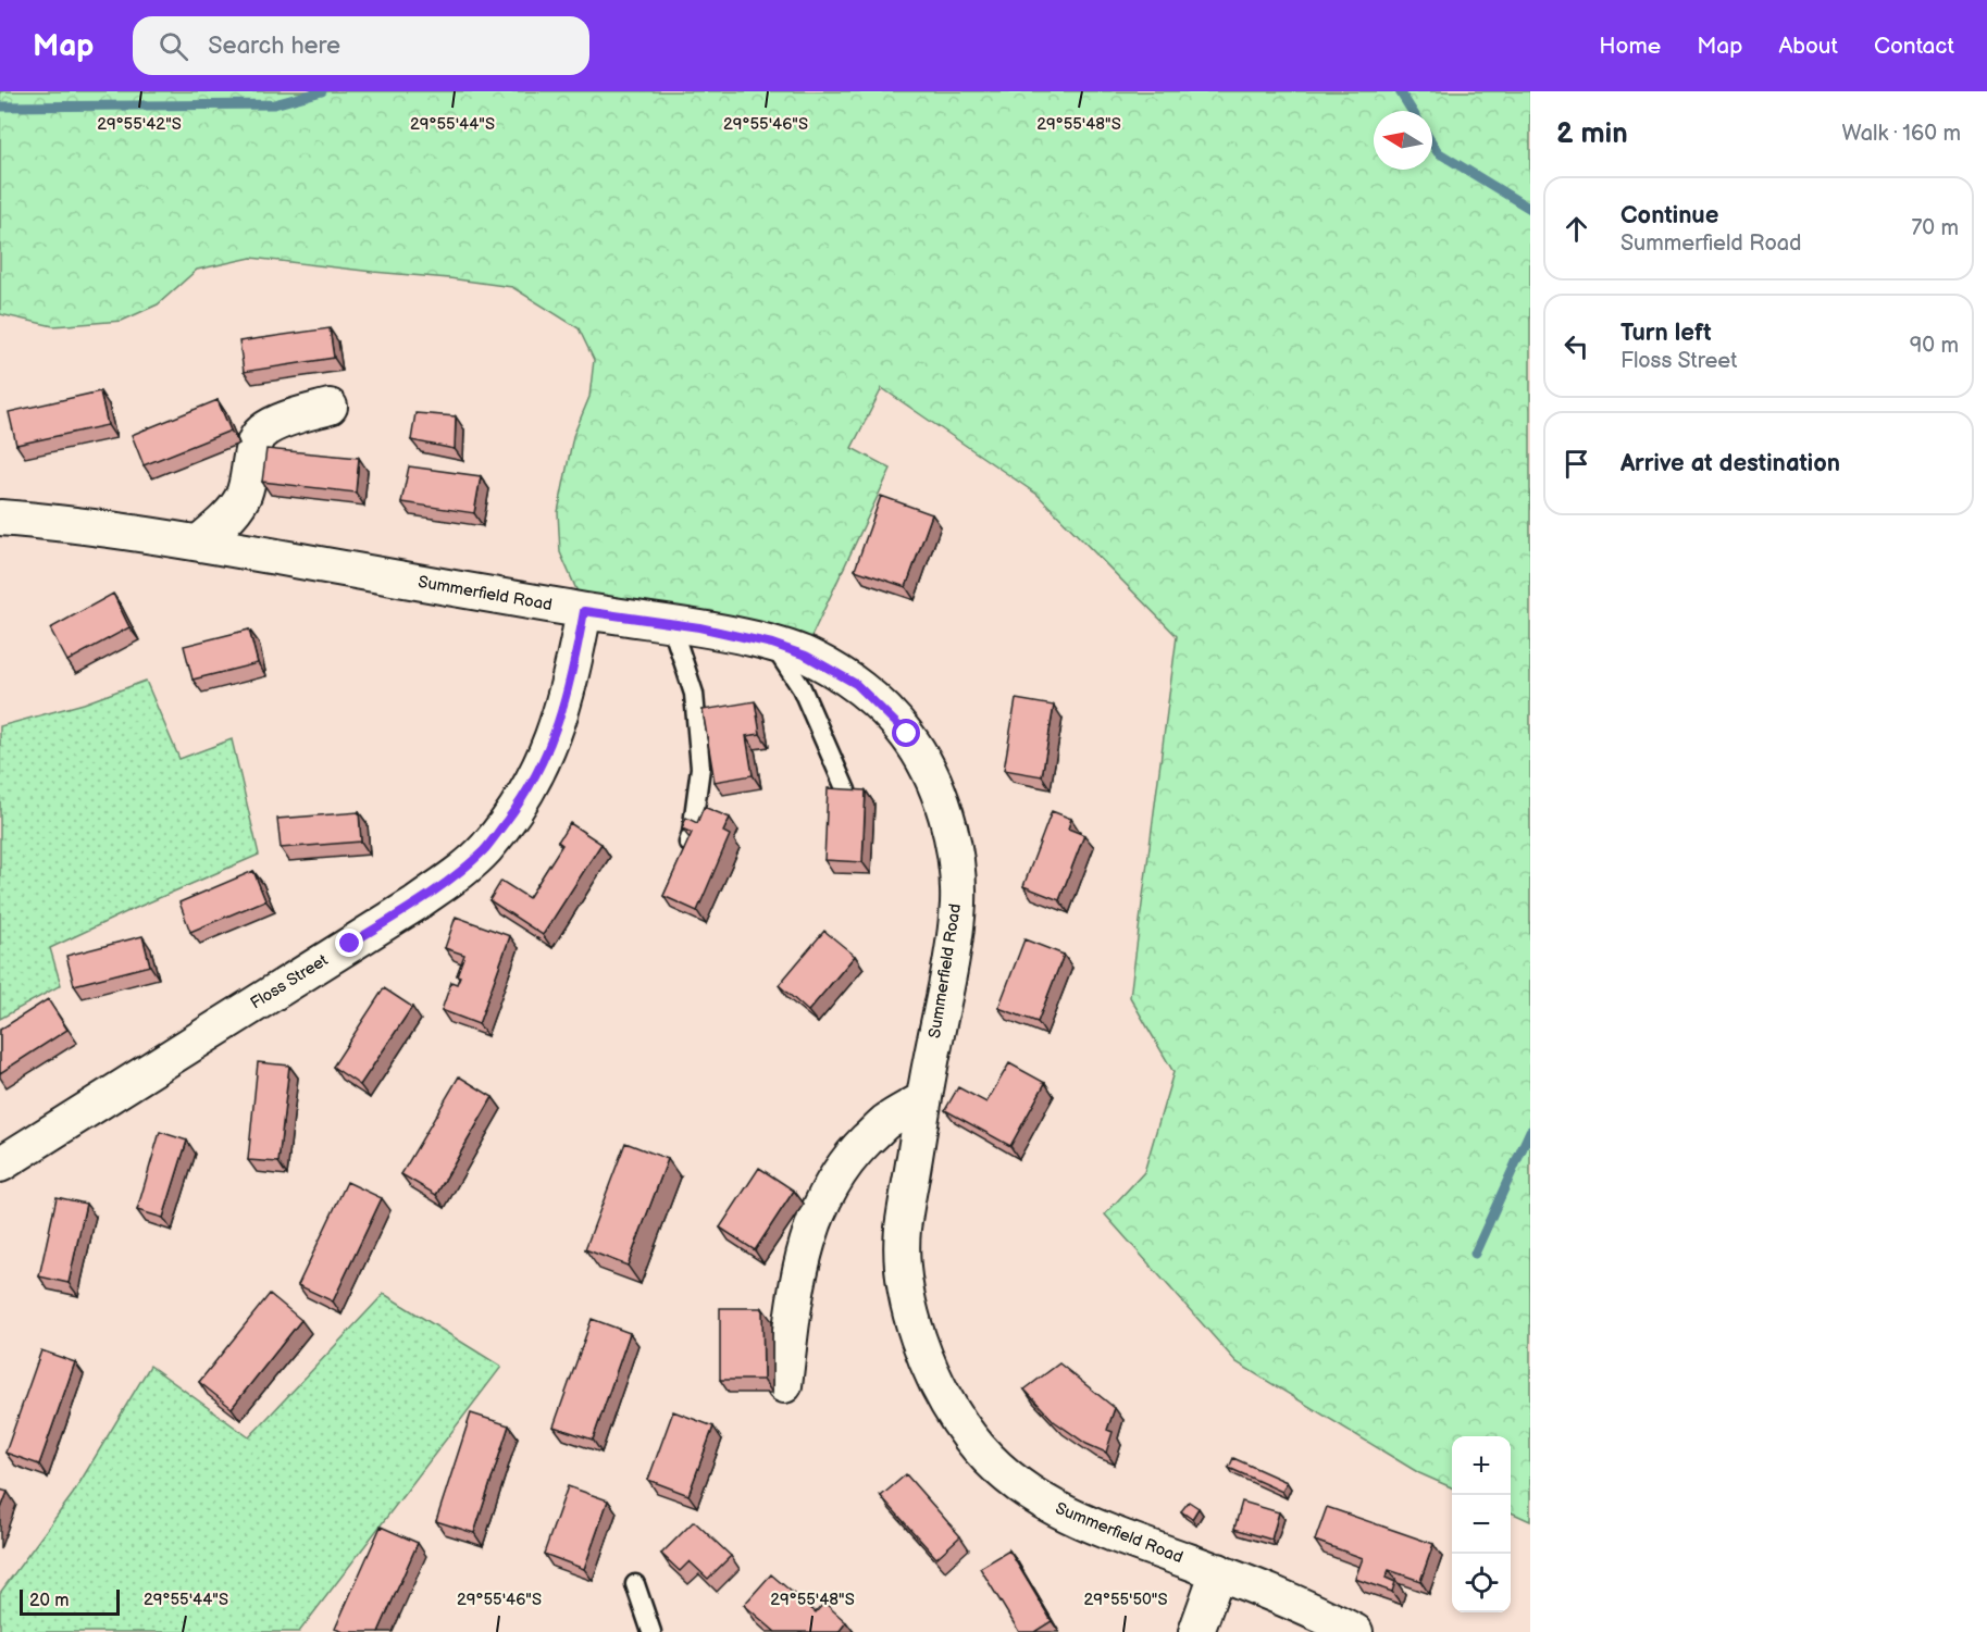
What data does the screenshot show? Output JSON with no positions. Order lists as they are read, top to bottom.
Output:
{
  "streets": {
    "street": ["Summerfield Road", "Floss Street"]
  },
  "crossings": [
    ["Summerfield Road", "Floss Street"]
  ],
  "scale_bar": "20 m",
  "north": "left",
  "page": {
    "header": "Map",
    "search": "Search here",
    "nav": [
      "Home",
      "Map",
      "About",
      "Contact"
    ],
    "heading": ["2 min", "Walk · 160 m"],
    "list": [
      ["Continue", "Summerfield Road", "70 m"],
      ["Turn left", "Floss Street", "90 m"],
      "Arrive at destination"
    ],
    "map_buttons": ["+", "−"],
    "scale": "20 m"
  },
  "coordinates": [
    "29°55'42\"S",
    "29°55'44\"S",
    "29°55'46\"S",
    "29°55'48\"S",
    "29°55'50\"S"
  ]
}
